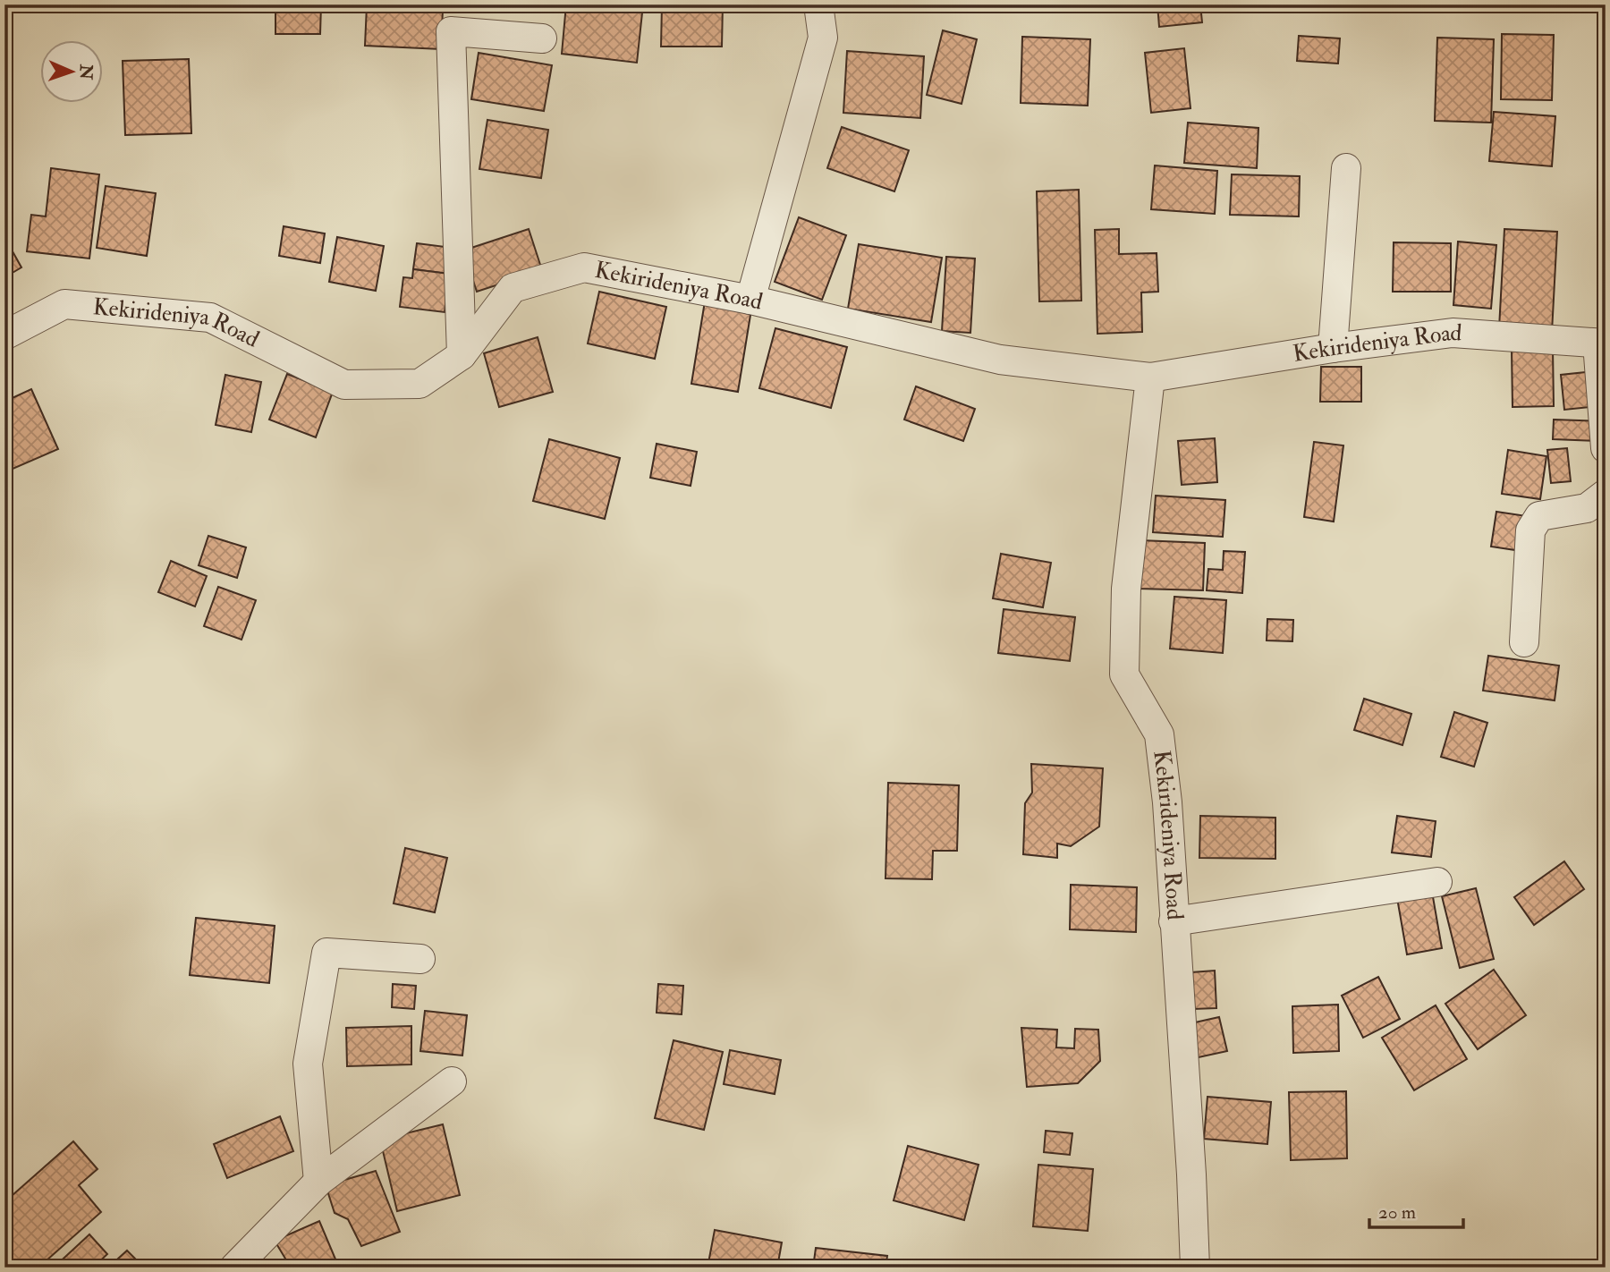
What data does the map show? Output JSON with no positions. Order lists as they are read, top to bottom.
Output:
{
  "streets": {
    "street": ["Kekirideniya Road"]
  },
  "scale_bar": "20 m",
  "north": "right"
}
